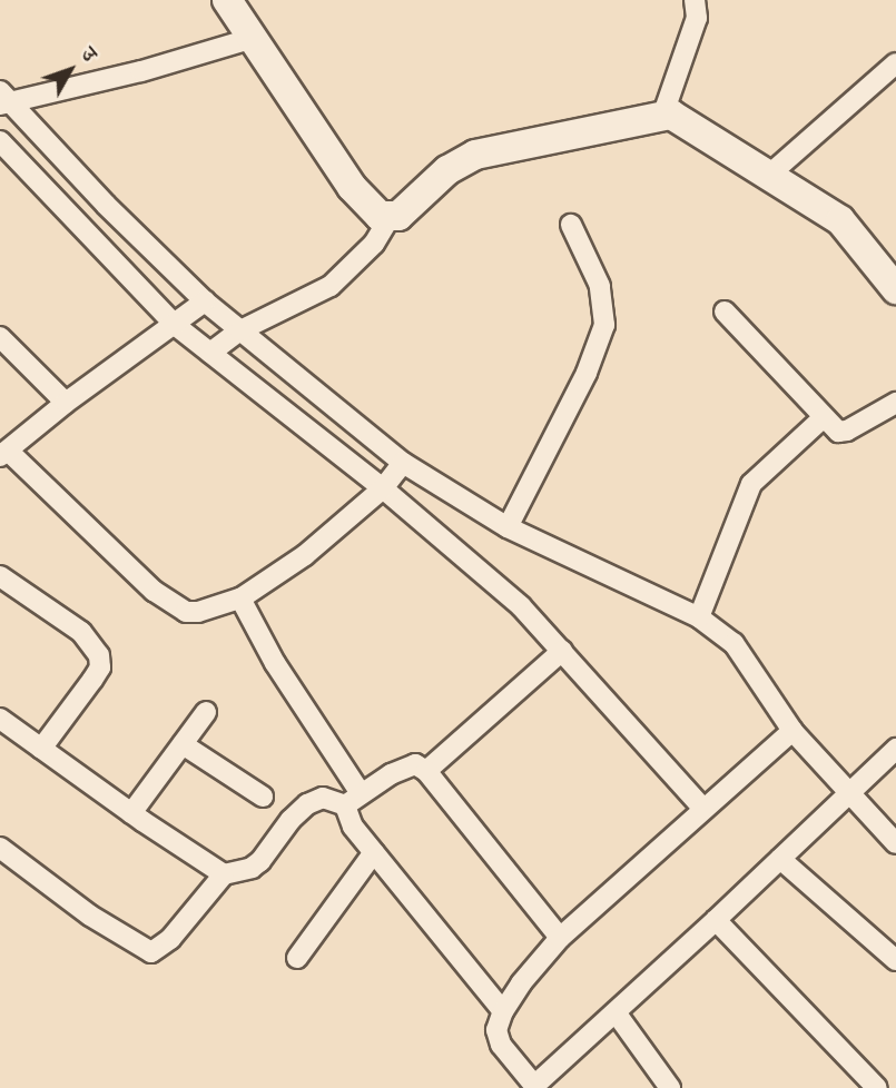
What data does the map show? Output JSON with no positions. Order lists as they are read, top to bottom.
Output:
{
  "north": "top right"
}
